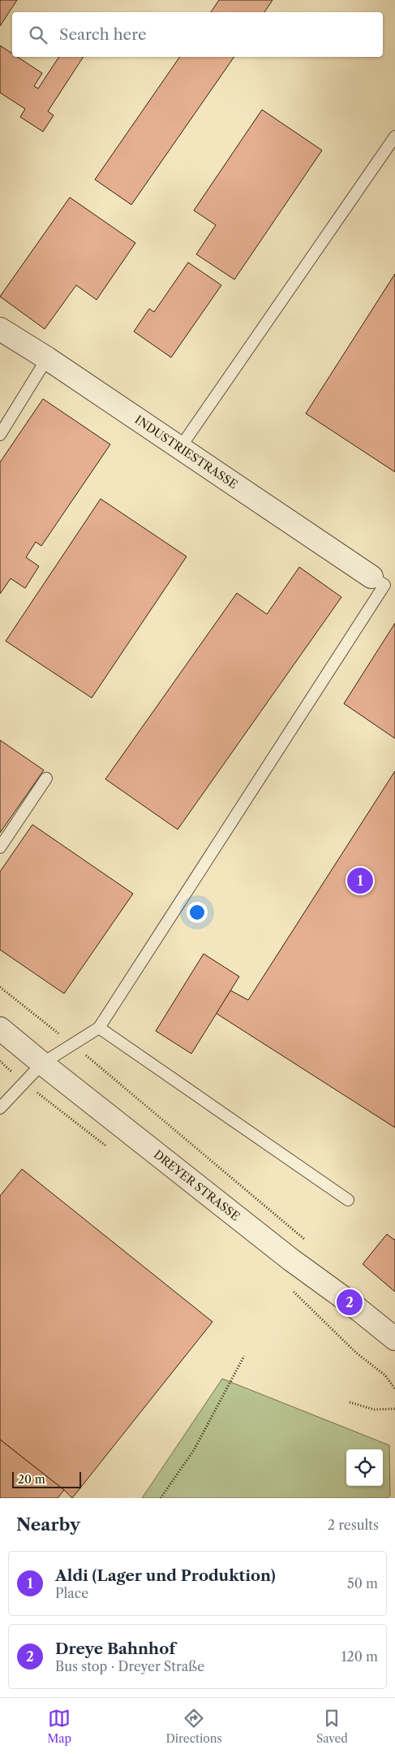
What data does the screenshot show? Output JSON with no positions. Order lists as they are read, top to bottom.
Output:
{
  "streets": {
    "street": ["INDUSTRIESTRASSE", "DREYER STRASSE"]
  },
  "scale_bar": "20 m",
  "page": {
    "search": "Search here",
    "pins": ["1", "2"],
    "scale": "20 m",
    "heading": ["Nearby", "2 results"],
    "list": [
      {
        "mark": "1",
        "name": "Aldi (Lager und Produktion)",
        "note": "Place",
        "value": "50 m"
      },
      {
        "mark": "2",
        "name": "Dreye Bahnhof",
        "note": "Bus stop · Dreyer Straße",
        "value": "120 m"
      }
    ],
    "nav": ["Map", "Directions", "Saved"]
  }
}
